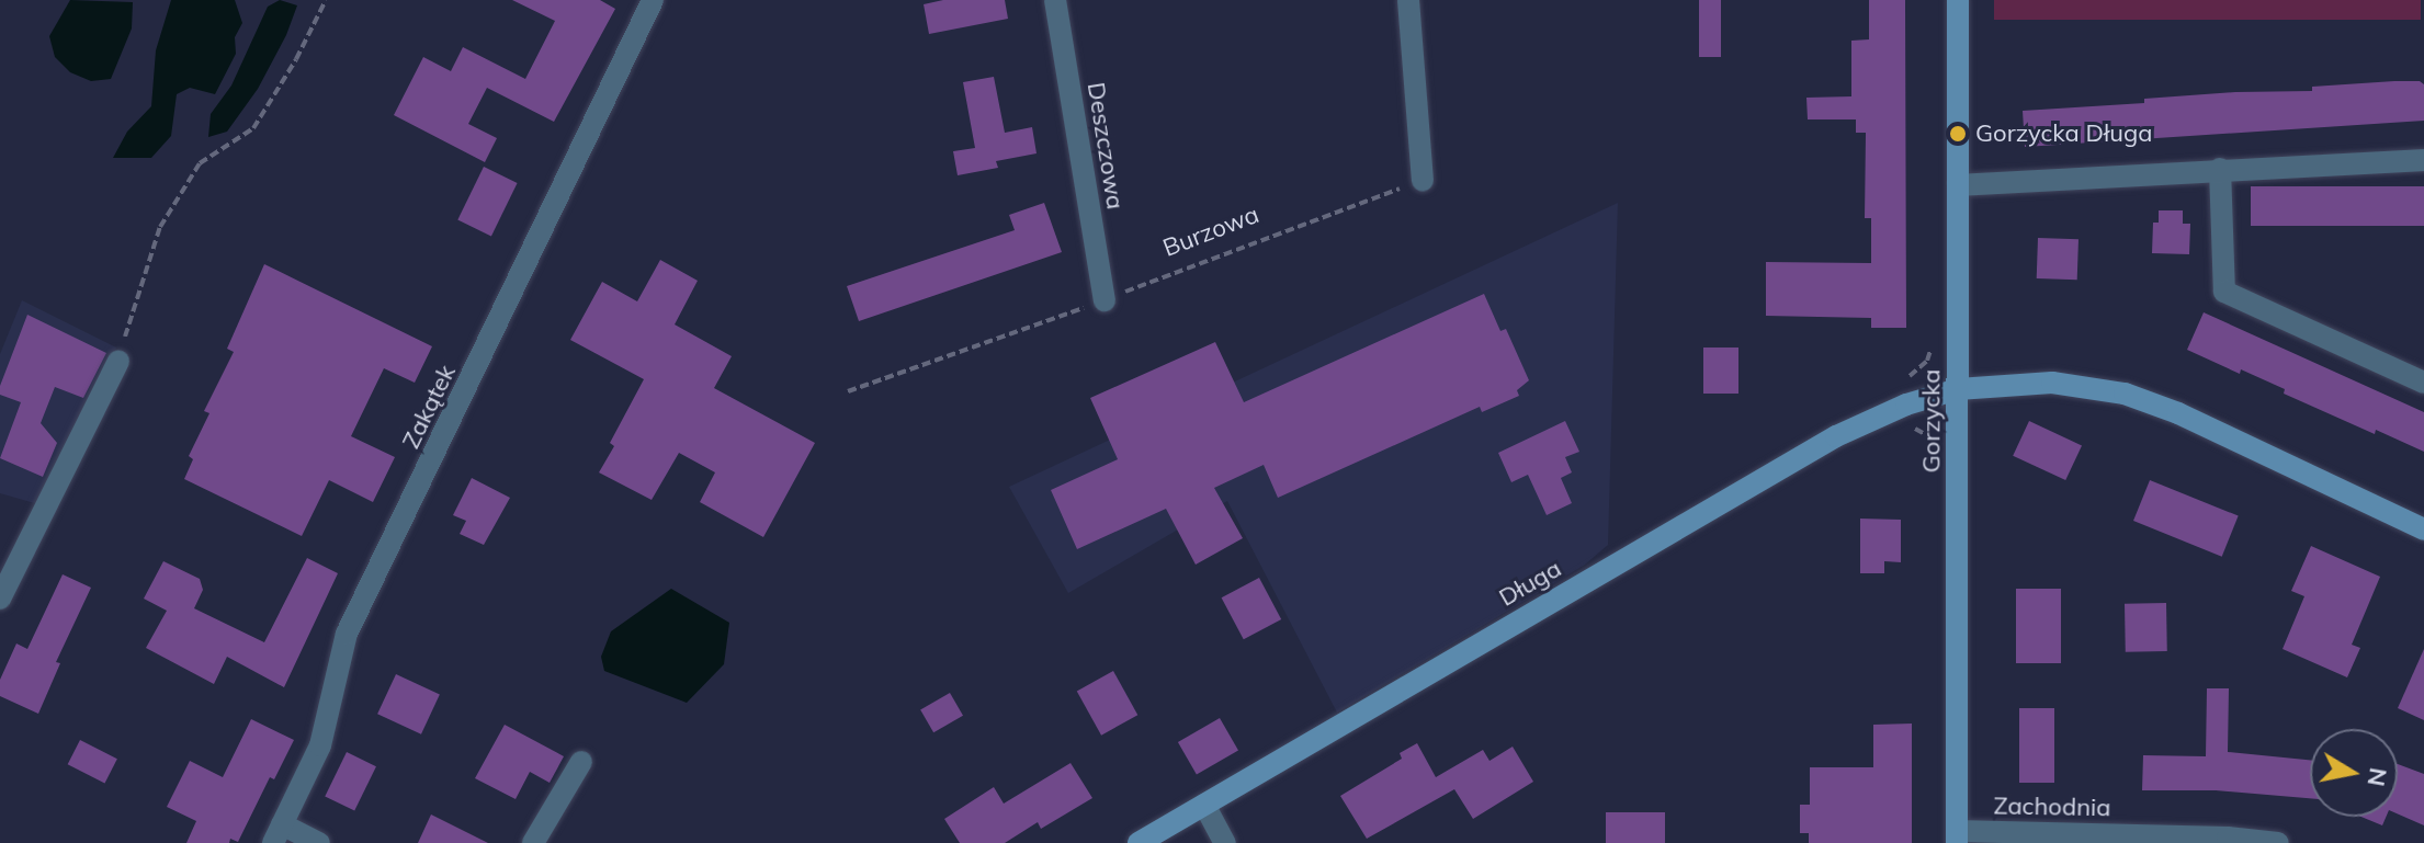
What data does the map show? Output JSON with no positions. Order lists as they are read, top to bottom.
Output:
{
  "streets": {
    "street": [
      "Deszczowa",
      "Zakątek",
      "Gorzycka",
      "Długa",
      "Zachodnia"
    ],
    "path": ["Burzowa"]
  },
  "crossings": [
    ["Deszczowa", "Burzowa"],
    ["Gorzycka", "Długa"],
    ["Gorzycka", "Zachodnia"]
  ],
  "places": ["Gorzycka Długa"],
  "north": "right"
}
